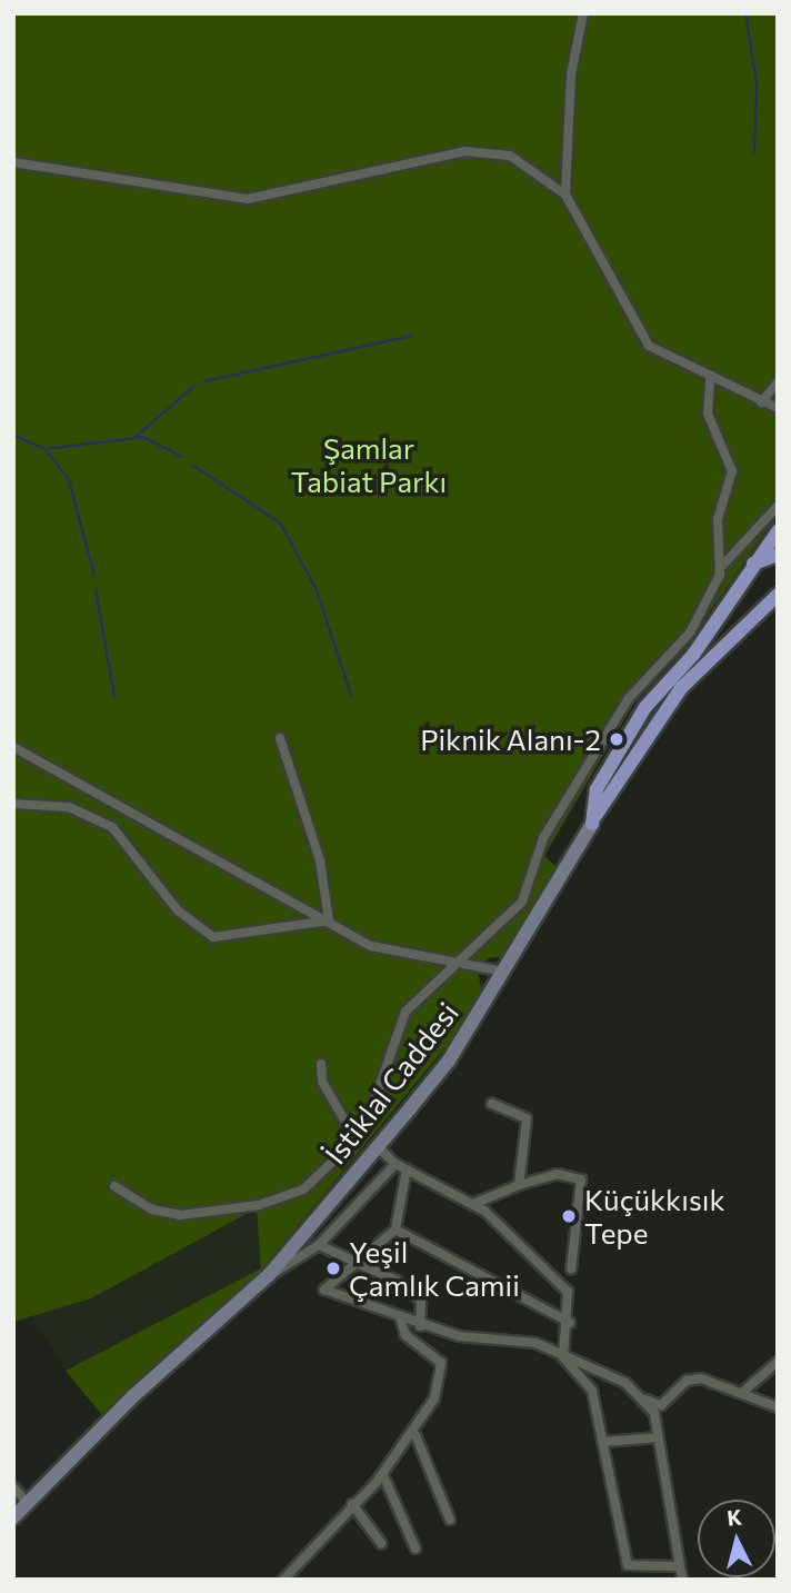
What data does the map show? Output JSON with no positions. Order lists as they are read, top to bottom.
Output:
{
  "streets": {
    "main road": ["İstiklal Caddesi"]
  },
  "parks": ["Şamlar Tabiat Parkı"],
  "places": ["Piknik Alanı-2", "Küçükkısık Tepe", "Yeşil Çamlık Camii"],
  "north": "top"
}
